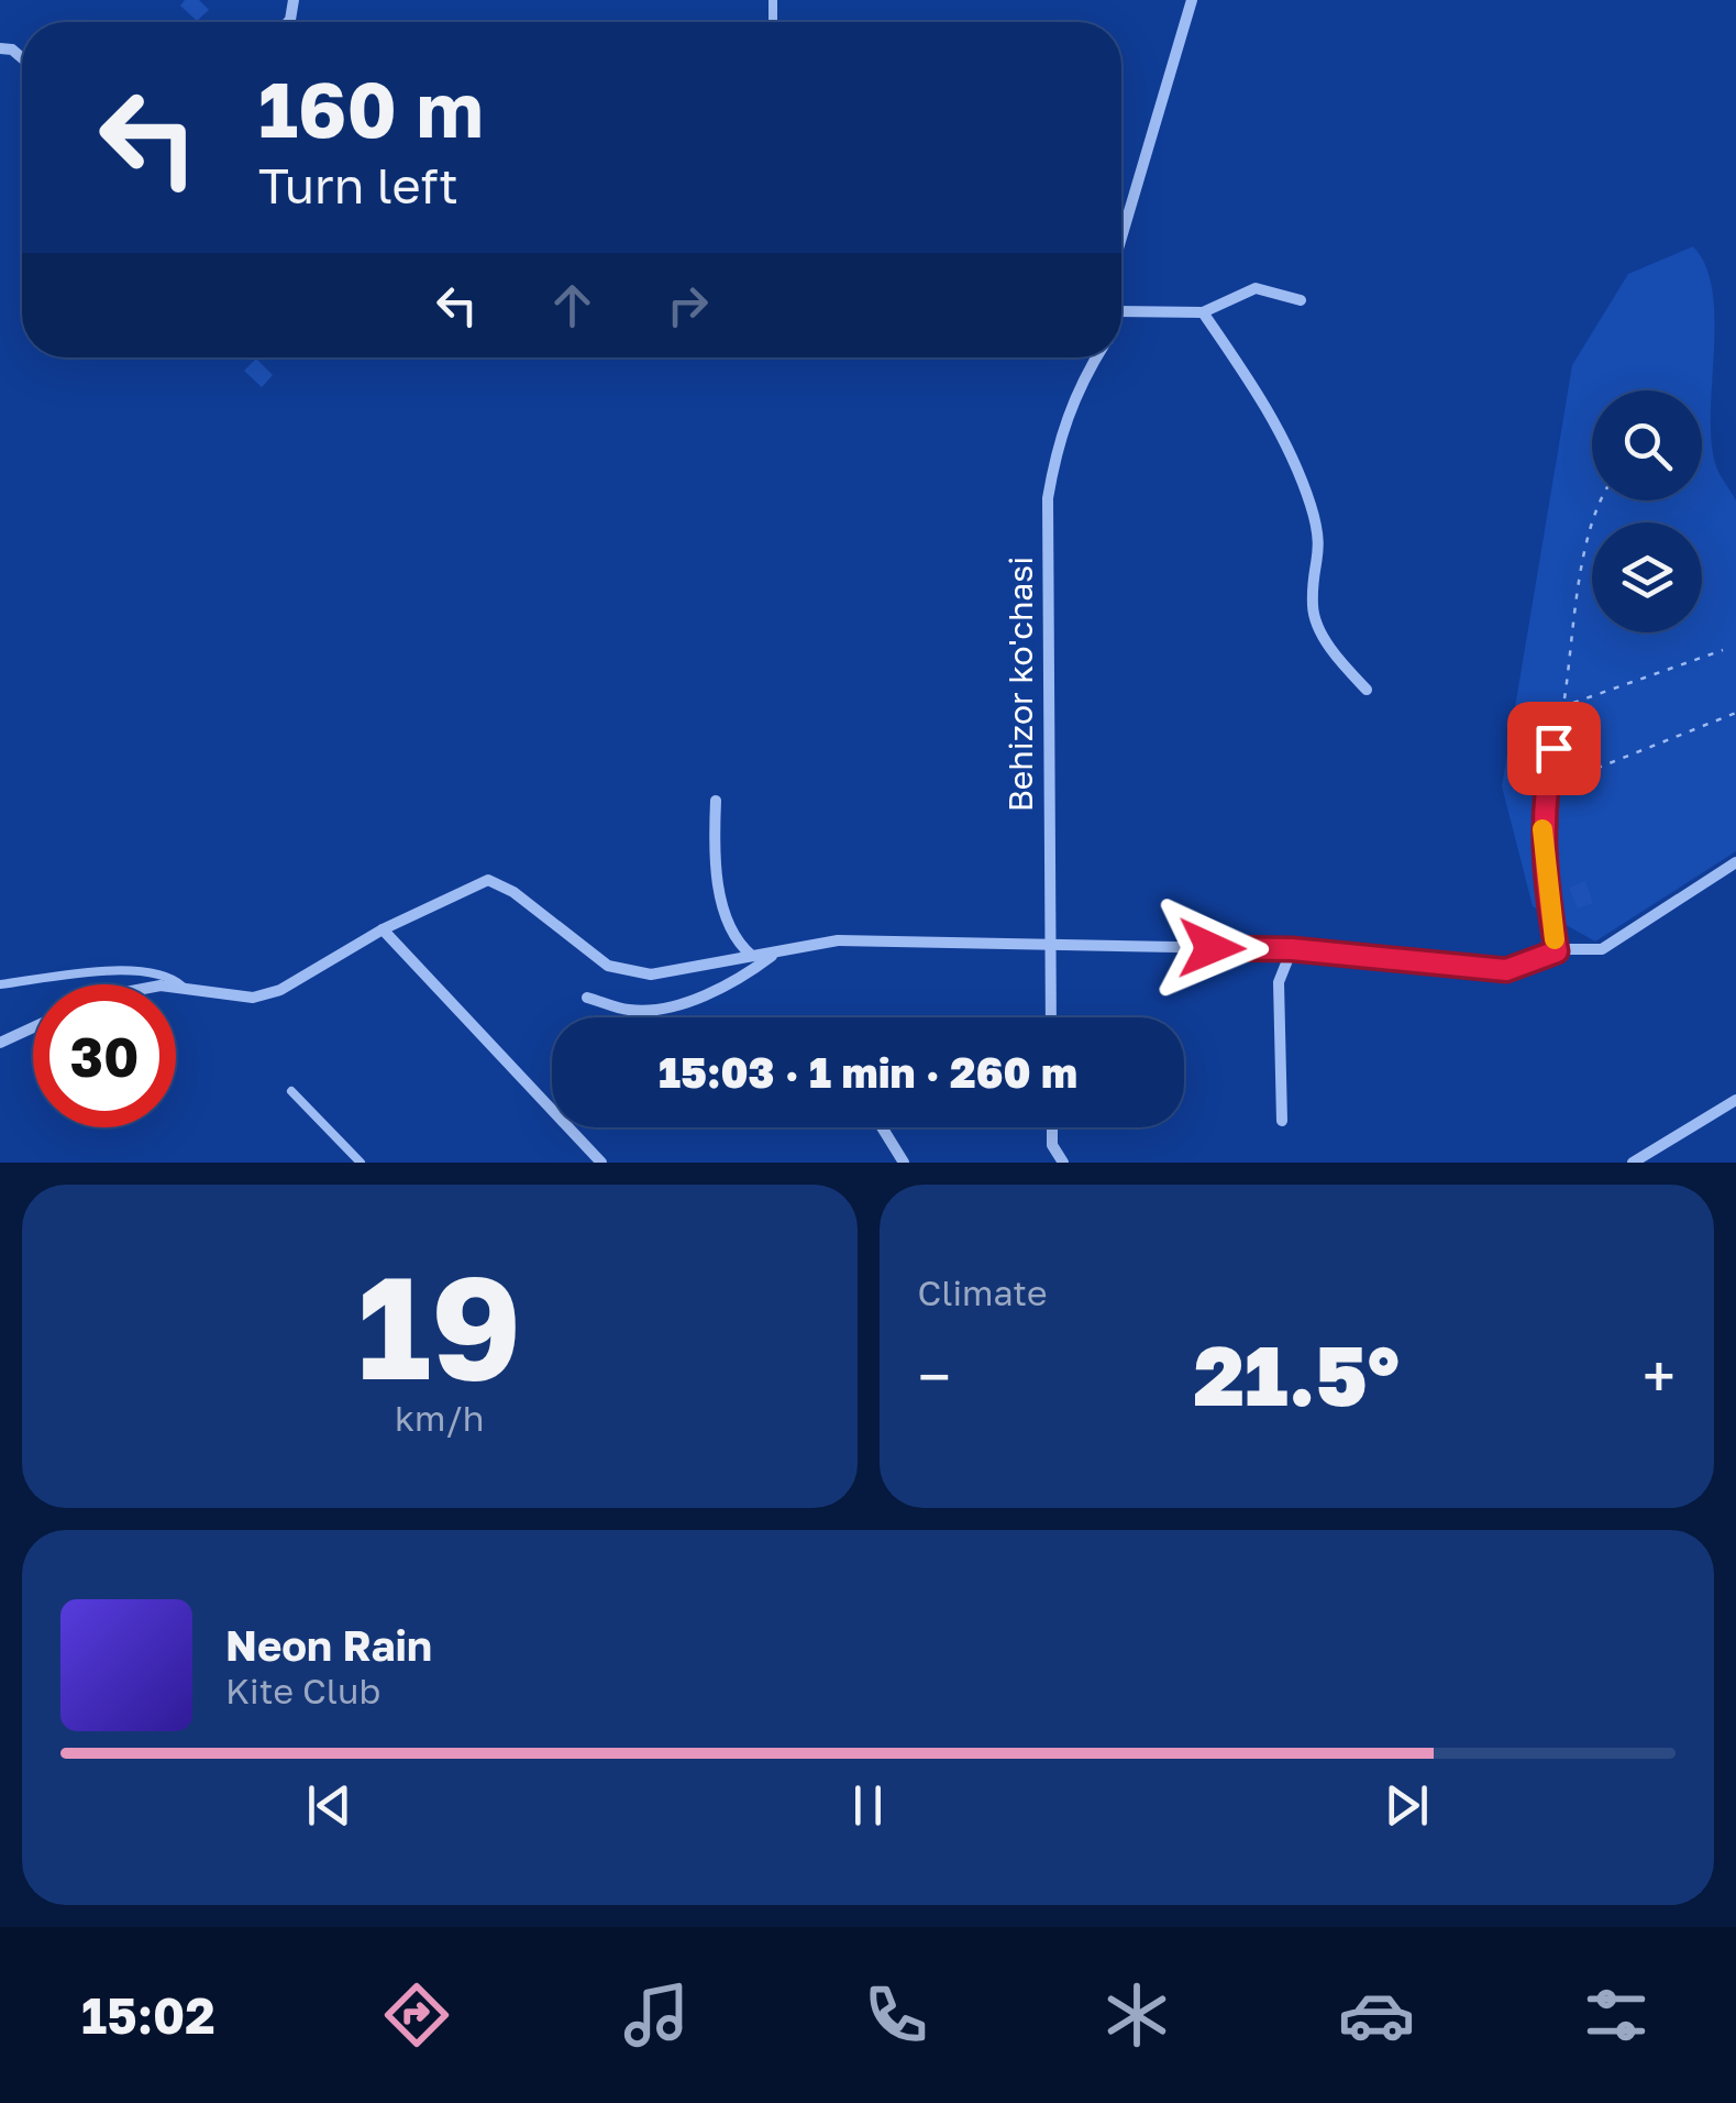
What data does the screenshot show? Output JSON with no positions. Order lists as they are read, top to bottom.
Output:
{
  "streets": {
    "street": ["Behizor ko'chasi"]
  },
  "page": {
    "turn": ["160 m", "Turn left"],
    "limit": "30",
    "trip": "15:03 · 1 min · 260 m",
    "tile": [
      ["19", "km/h"],
      "Climate"
    ],
    "heat": ["−", "21.5°", "+"],
    "song": ["Neon Rain", "Kite Club"],
    "tabs": "15:02"
  }
}
